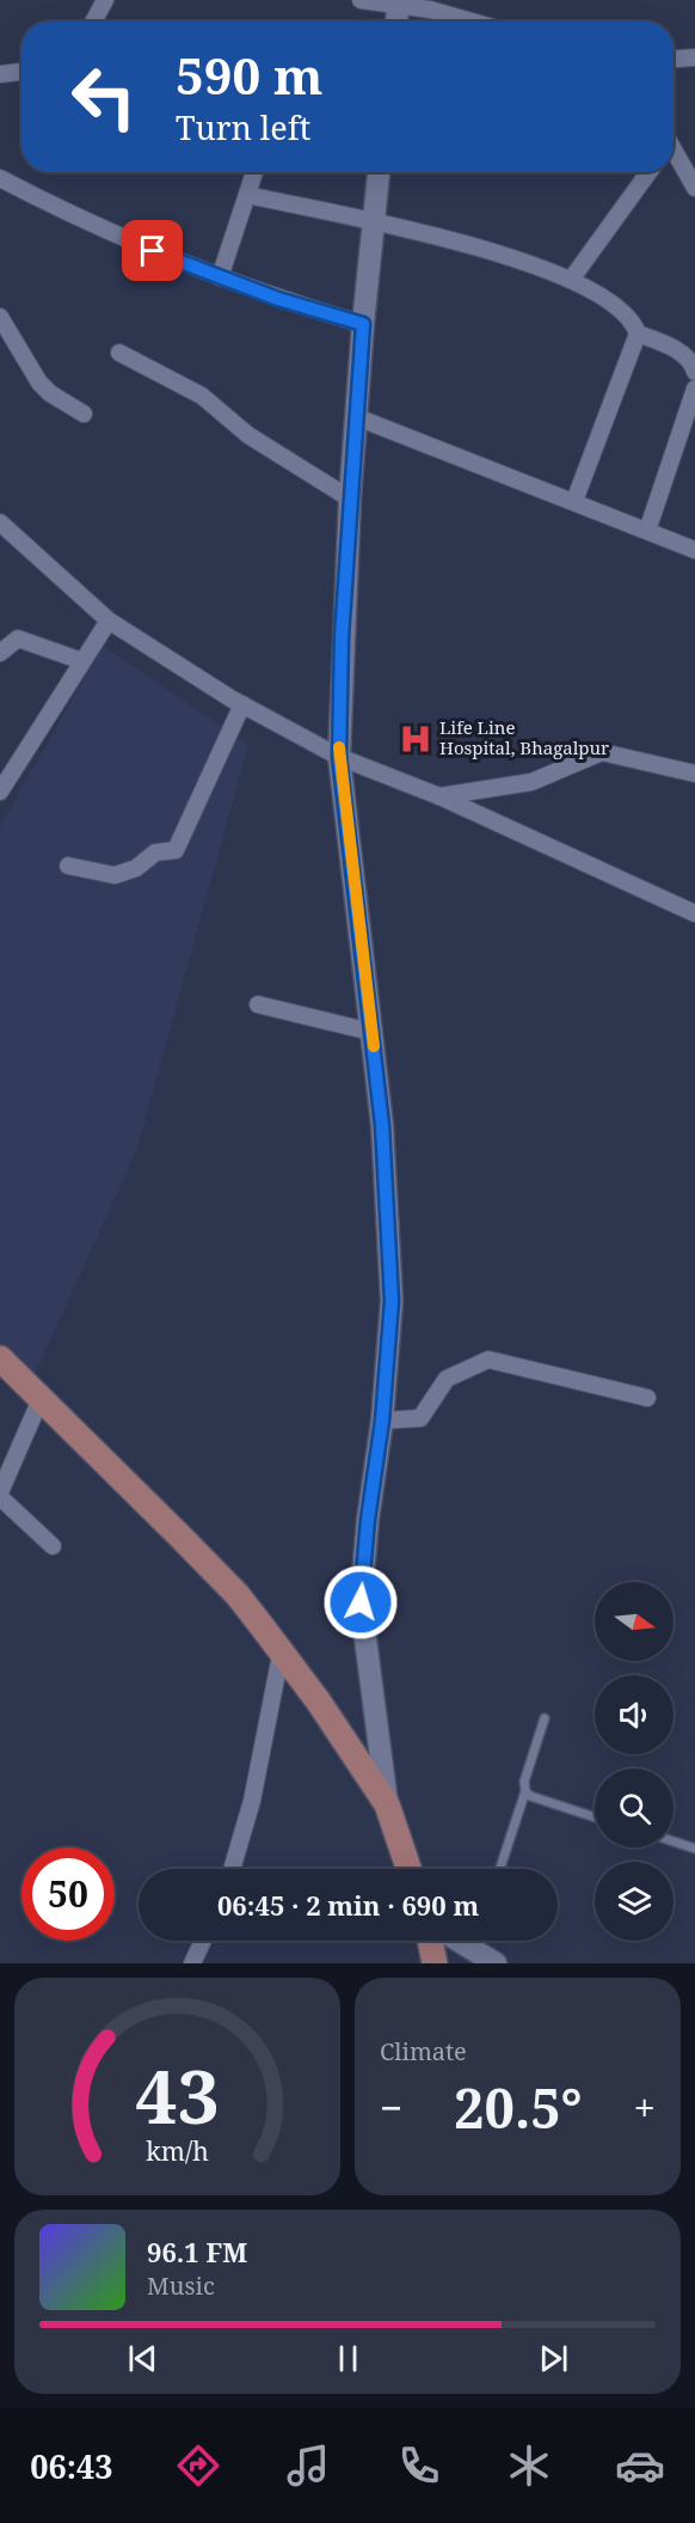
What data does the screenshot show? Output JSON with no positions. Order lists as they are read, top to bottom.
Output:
{
  "places": {
    "hospital": ["Life Line Hospital, Bhagalpur"]
  },
  "north": "right",
  "page": {
    "turn": ["590 m", "Turn left"],
    "limit": "50",
    "trip": "06:45 · 2 min · 690 m",
    "tile": "Climate",
    "heat": ["−", "20.5°", "+"],
    "song": ["96.1 FM", "Music"],
    "tabs": "06:43",
    "gauge": ["43", "km/h"]
  }
}
